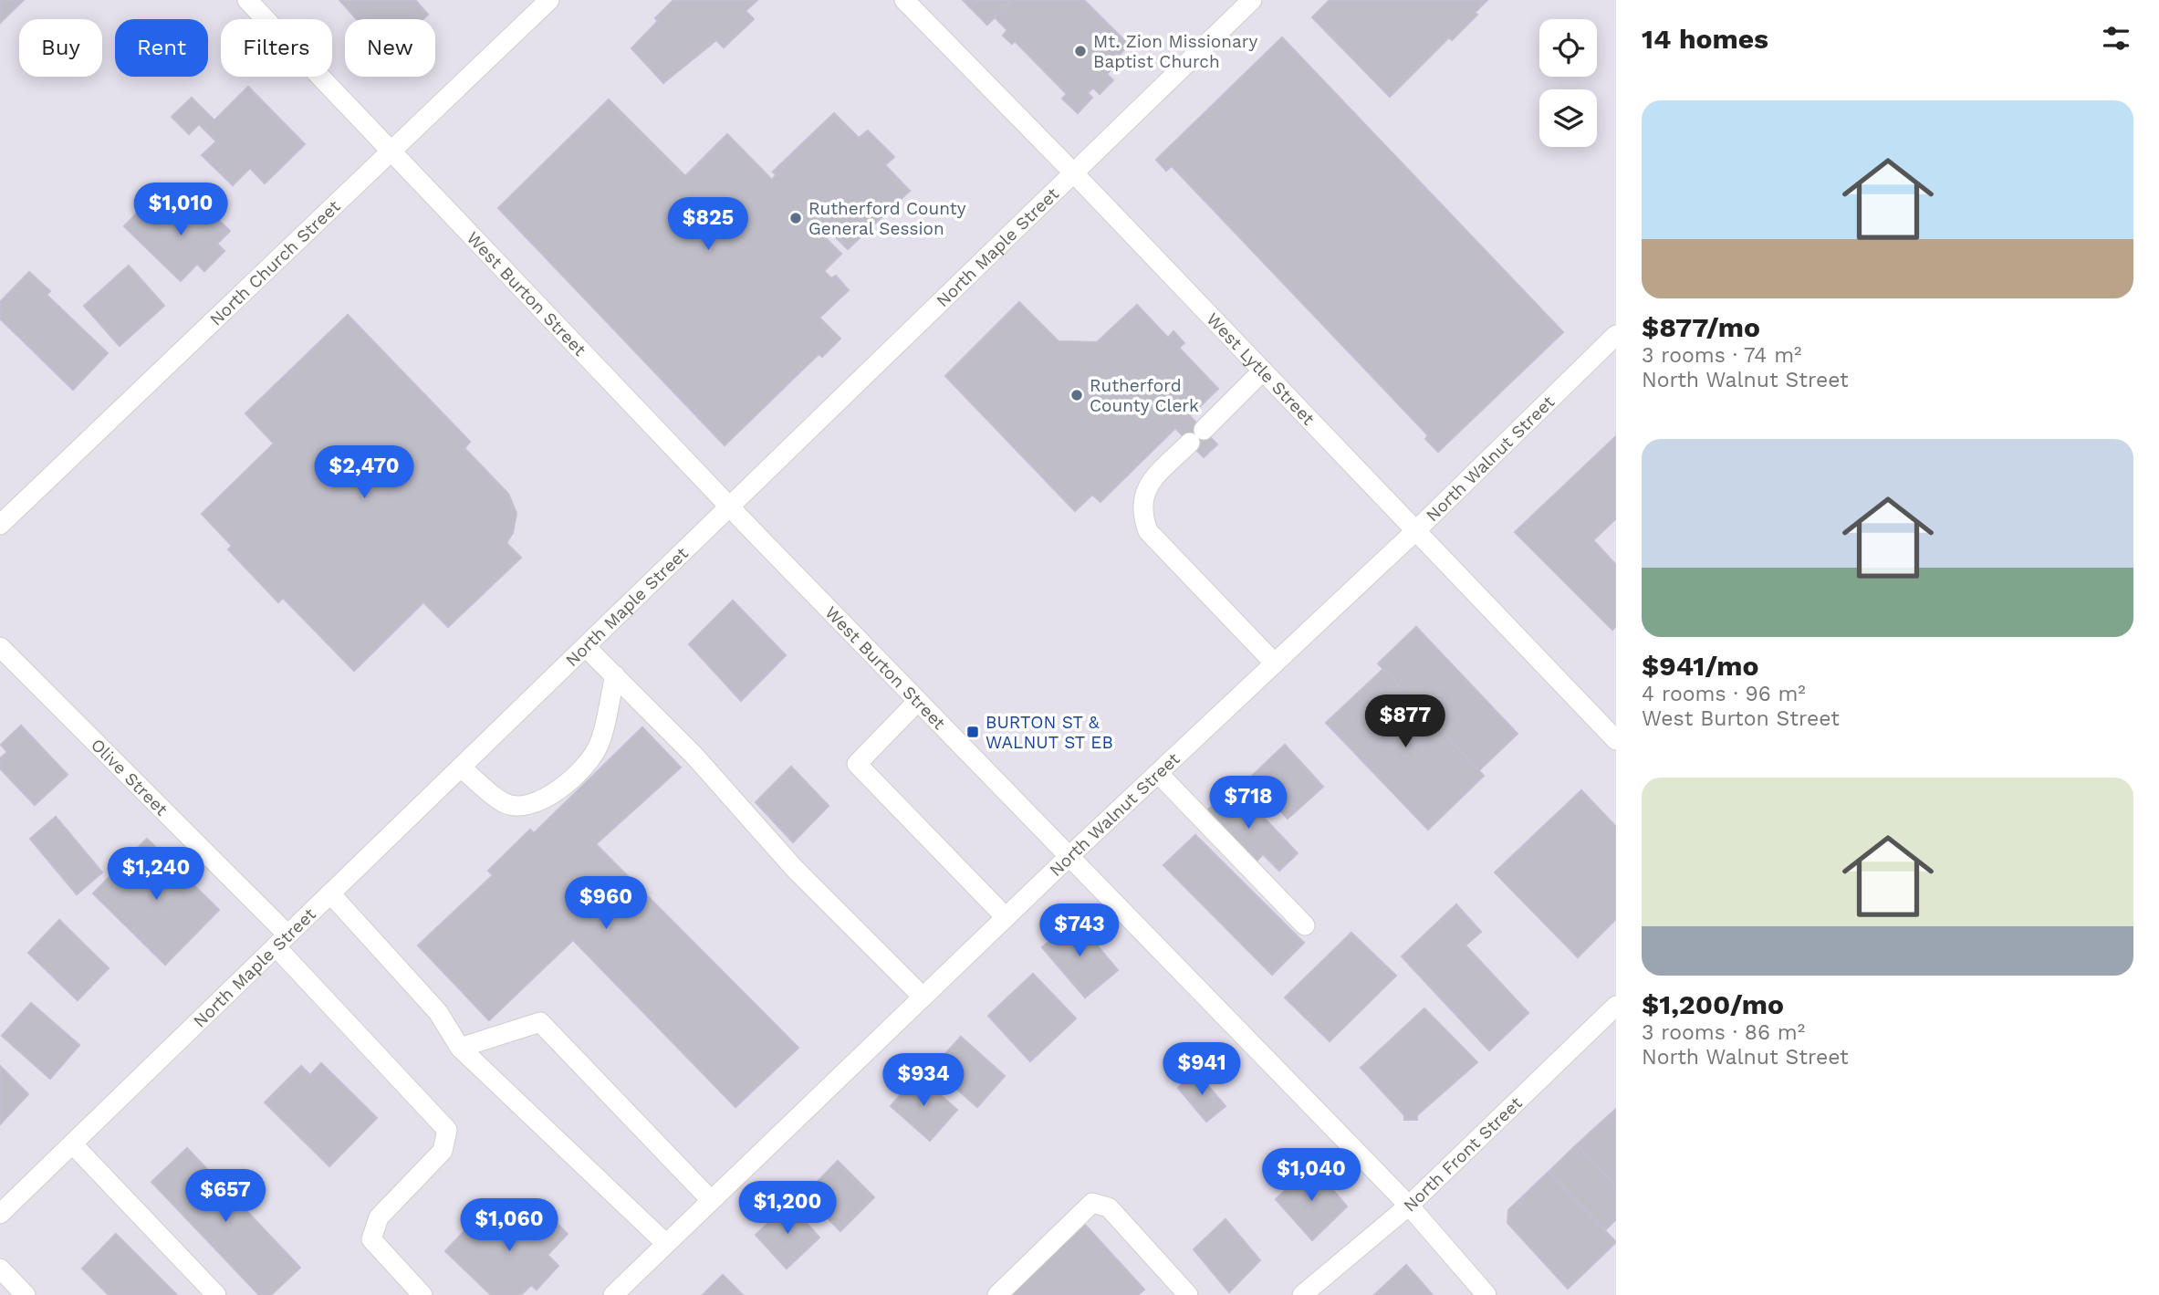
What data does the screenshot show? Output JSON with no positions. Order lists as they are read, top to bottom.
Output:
{
  "streets": {
    "street": [
      "North Maple Street",
      "North Church Street",
      "West Burton Street",
      "West Lytle Street",
      "North Walnut Street",
      "Olive Street",
      "North Front Street"
    ]
  },
  "crossings": [
    ["North Maple Street", "West Burton Street"],
    ["North Maple Street", "West Lytle Street"],
    ["North Maple Street", "Olive Street"],
    ["North Church Street", "West Burton Street"],
    ["West Burton Street", "North Walnut Street"],
    ["West Burton Street", "North Front Street"],
    ["West Lytle Street", "North Walnut Street"]
  ],
  "places": {
    "other": ["Mt. Zion Missionary Baptist Church", "Rutherford County General Session", "Rutherford County Clerk"],
    "transit": ["BURTON ST & WALNUT ST EB"]
  },
  "page": {
    "heading": "14 homes",
    "chip": [
      "Buy",
      "Rent",
      "Filters",
      "New"
    ],
    "list": [
      {
        "name": "$877/mo",
        "note": "3 rooms · 74 m² · North Walnut Street"
      },
      {
        "name": "$941/mo",
        "note": "4 rooms · 96 m² · West Burton Street"
      },
      {
        "name": "$1,200/mo",
        "note": "3 rooms · 86 m² · North Walnut Street"
      }
    ],
    "price": [
      "$1,010",
      "$825",
      "$2,470",
      "$877",
      "$718",
      "$1,240",
      "$960",
      "$743",
      "$941",
      "$934",
      "$1,040",
      "$657",
      "$1,200",
      "$1,060"
    ]
  }
}
